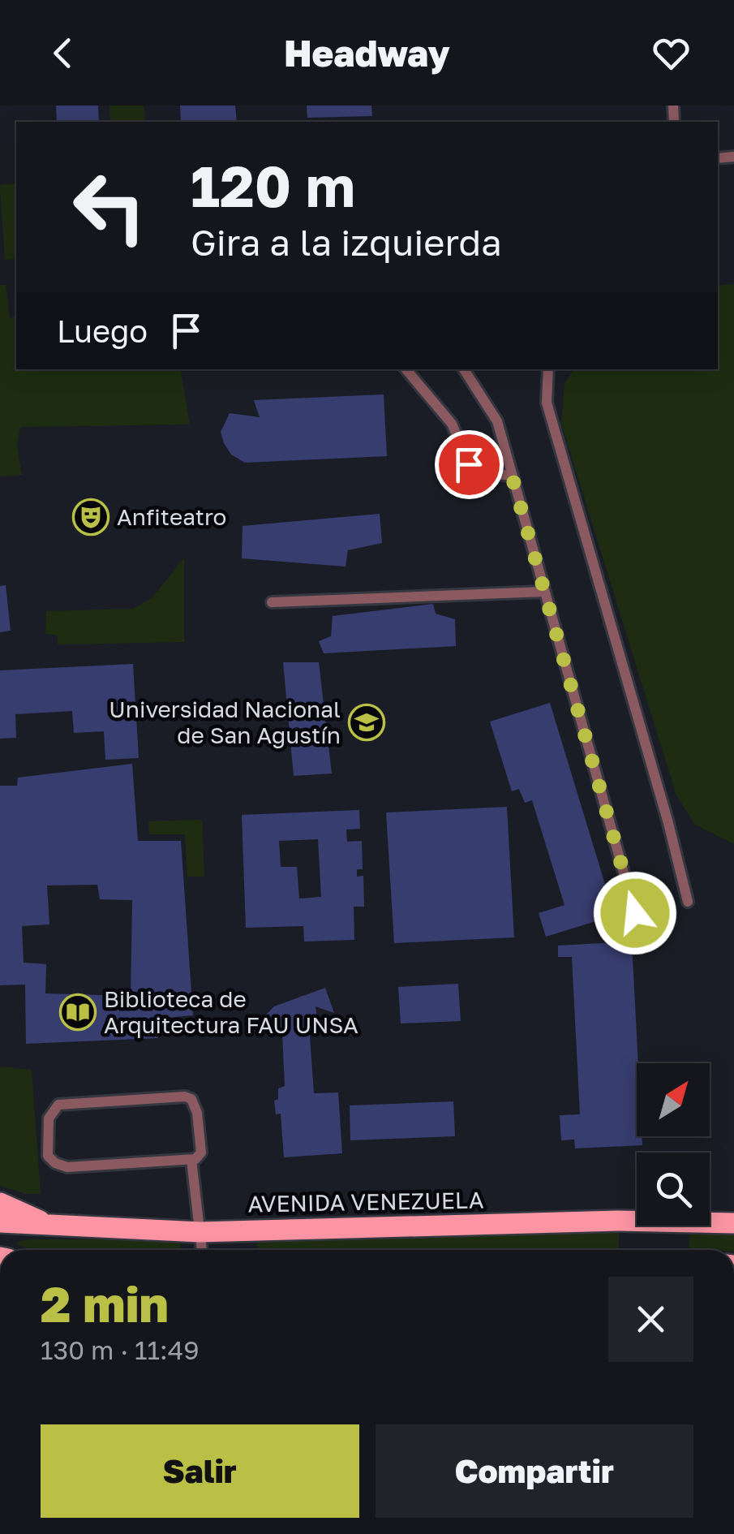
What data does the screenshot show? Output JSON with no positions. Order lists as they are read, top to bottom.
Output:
{
  "streets": {
    "main road": ["AVENIDA VENEZUELA"]
  },
  "places": {
    "theatre": ["Anfiteatro"],
    "school or university": ["Universidad Nacional de San Agustín"],
    "library": ["Biblioteca de Arquitectura FAU UNSA"]
  },
  "north": "top right",
  "page": {
    "header": "Headway",
    "turn": ["120 m", "Gira a la izquierda"],
    "then": "Luego",
    "heading": ["2 min", "130 m · 11:49"],
    "buttons": ["Salir", "Compartir"]
  }
}
